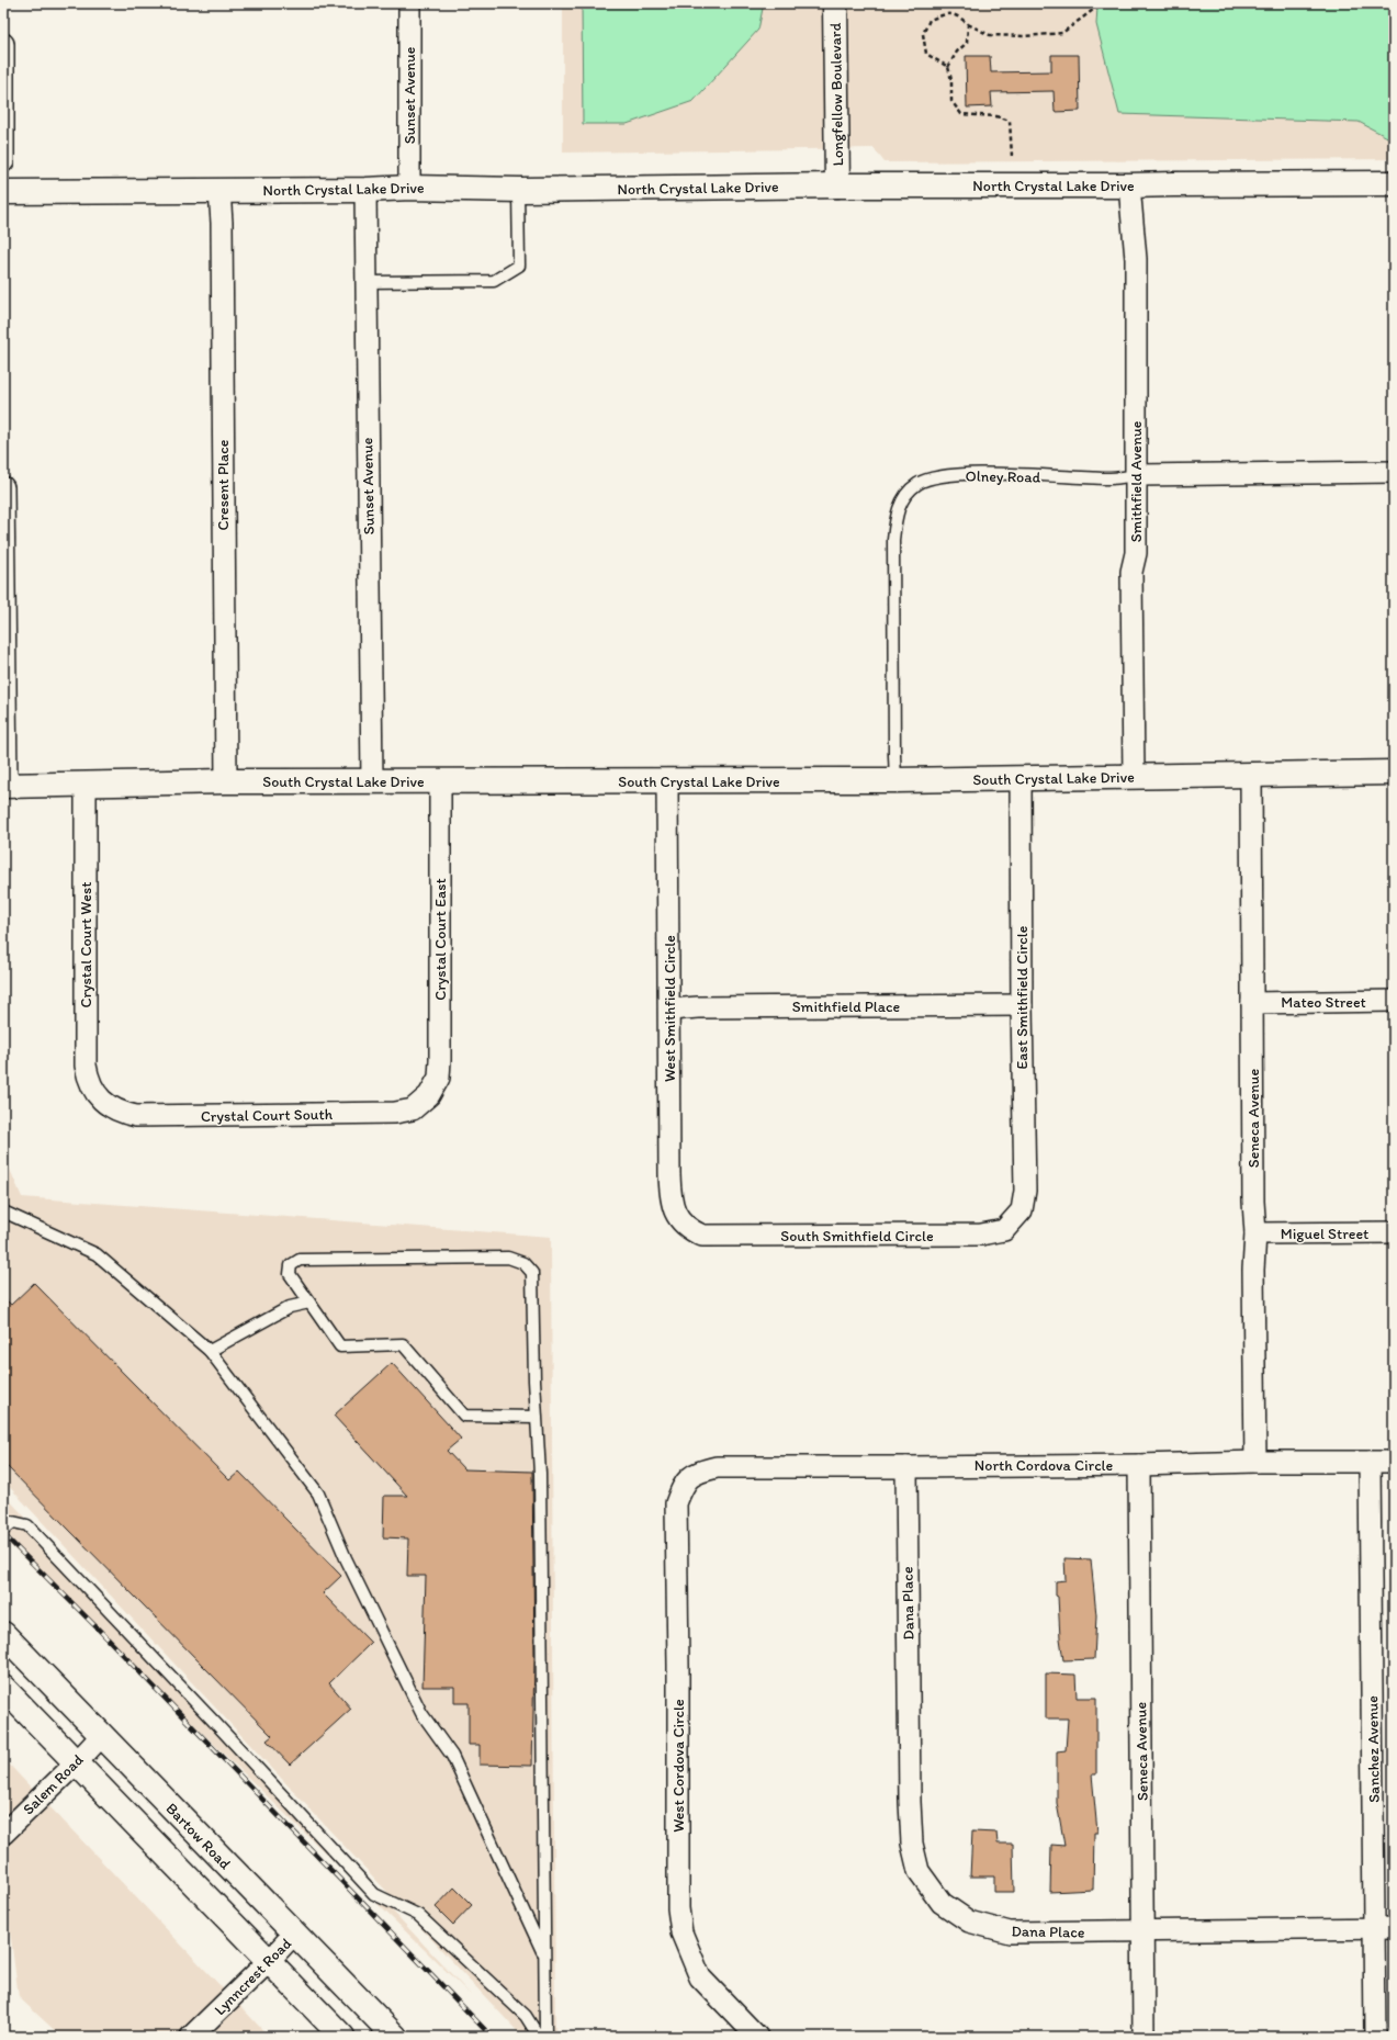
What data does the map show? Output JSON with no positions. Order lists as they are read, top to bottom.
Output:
{
  "streets": {
    "street": [
      "Longfellow Boulevard",
      "Sunset Avenue",
      "North Crystal Lake Drive",
      "Olney Road",
      "Smithfield Avenue",
      "Cresent Place",
      "South Crystal Lake Drive",
      "Crystal Court East",
      "Crystal Court West",
      "East Smithfield Circle",
      "Mateo Street",
      "Smithfield Place",
      "West Smithfield Circle",
      "Crystal Court South",
      "Seneca Avenue",
      "Miguel Street",
      "South Smithfield Circle",
      "North Cordova Circle",
      "Dana Place",
      "Sanchez Avenue",
      "West Cordova Circle",
      "Salem Road",
      "Bartow Road",
      "Lynncrest Road"
    ]
  },
  "crossings": [
    ["Longfellow Boulevard", "North Crystal Lake Drive"],
    ["Sunset Avenue", "North Crystal Lake Drive"],
    ["Sunset Avenue", "South Crystal Lake Drive"],
    ["North Crystal Lake Drive", "Smithfield Avenue"],
    ["North Crystal Lake Drive", "Cresent Place"],
    ["Olney Road", "Smithfield Avenue"],
    ["Olney Road", "South Crystal Lake Drive"],
    ["Smithfield Avenue", "South Crystal Lake Drive"],
    ["Cresent Place", "South Crystal Lake Drive"],
    ["South Crystal Lake Drive", "Crystal Court East"],
    ["South Crystal Lake Drive", "Crystal Court West"],
    ["South Crystal Lake Drive", "East Smithfield Circle"],
    ["South Crystal Lake Drive", "West Smithfield Circle"],
    ["South Crystal Lake Drive", "Seneca Avenue"],
    ["Crystal Court East", "Crystal Court South"],
    ["Crystal Court West", "Crystal Court South"],
    ["East Smithfield Circle", "Smithfield Place"],
    ["East Smithfield Circle", "South Smithfield Circle"],
    ["Mateo Street", "Seneca Avenue"],
    ["Smithfield Place", "West Smithfield Circle"],
    ["West Smithfield Circle", "South Smithfield Circle"],
    ["Seneca Avenue", "Miguel Street"],
    ["Seneca Avenue", "North Cordova Circle"],
    ["Seneca Avenue", "Dana Place"],
    ["North Cordova Circle", "Dana Place"],
    ["North Cordova Circle", "Sanchez Avenue"],
    ["North Cordova Circle", "West Cordova Circle"],
    ["Dana Place", "Sanchez Avenue"],
    ["Salem Road", "Bartow Road"],
    ["Bartow Road", "Lynncrest Road"]
  ]
}
